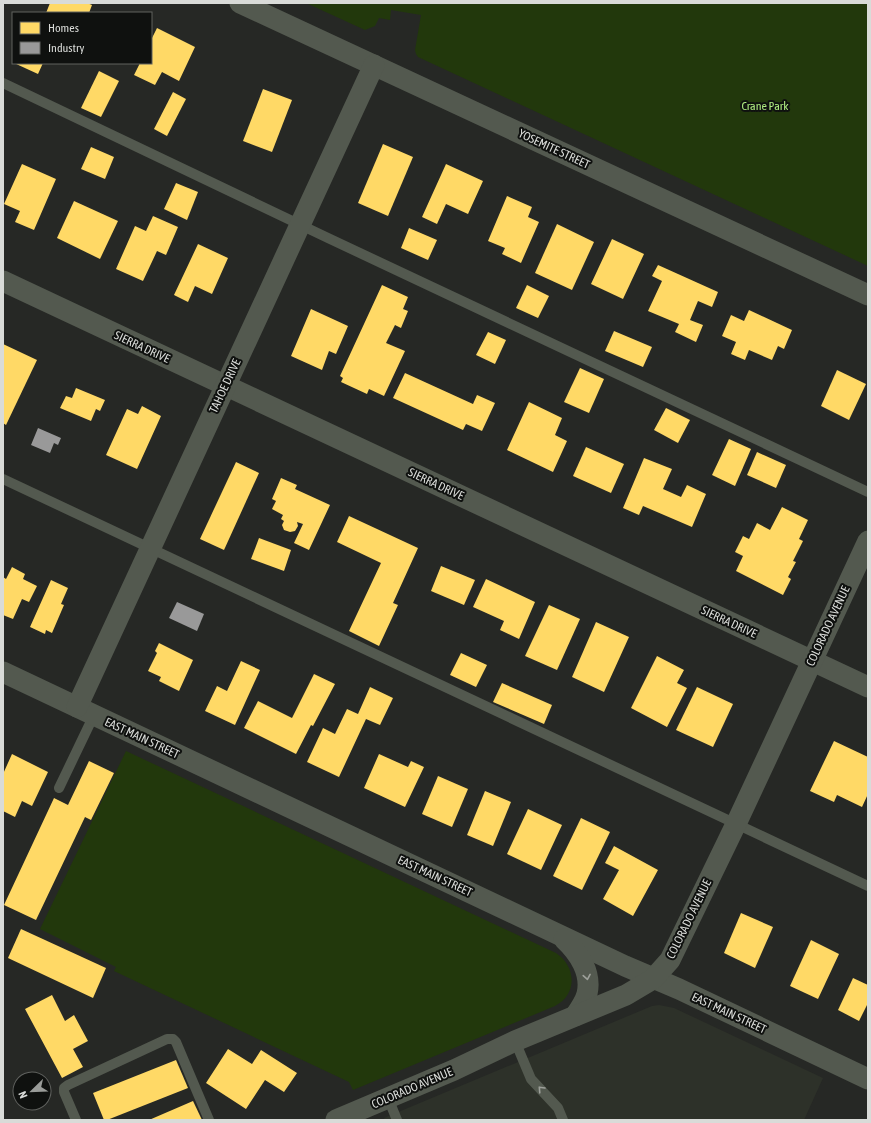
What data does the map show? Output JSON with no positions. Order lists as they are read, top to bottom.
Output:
{
  "streets": {
    "street": [
      "YOSEMITE STREET",
      "SIERRA DRIVE",
      "TAHOE DRIVE",
      "COLORADO AVENUE",
      "EAST MAIN STREET"
    ]
  },
  "crossings": [
    ["YOSEMITE STREET", "TAHOE DRIVE"],
    ["SIERRA DRIVE", "TAHOE DRIVE"],
    ["SIERRA DRIVE", "COLORADO AVENUE"],
    ["TAHOE DRIVE", "EAST MAIN STREET"],
    ["COLORADO AVENUE", "EAST MAIN STREET"]
  ],
  "parks": ["Crane Park"],
  "legend": ["Homes", "Industry"],
  "north": "bottom left"
}
